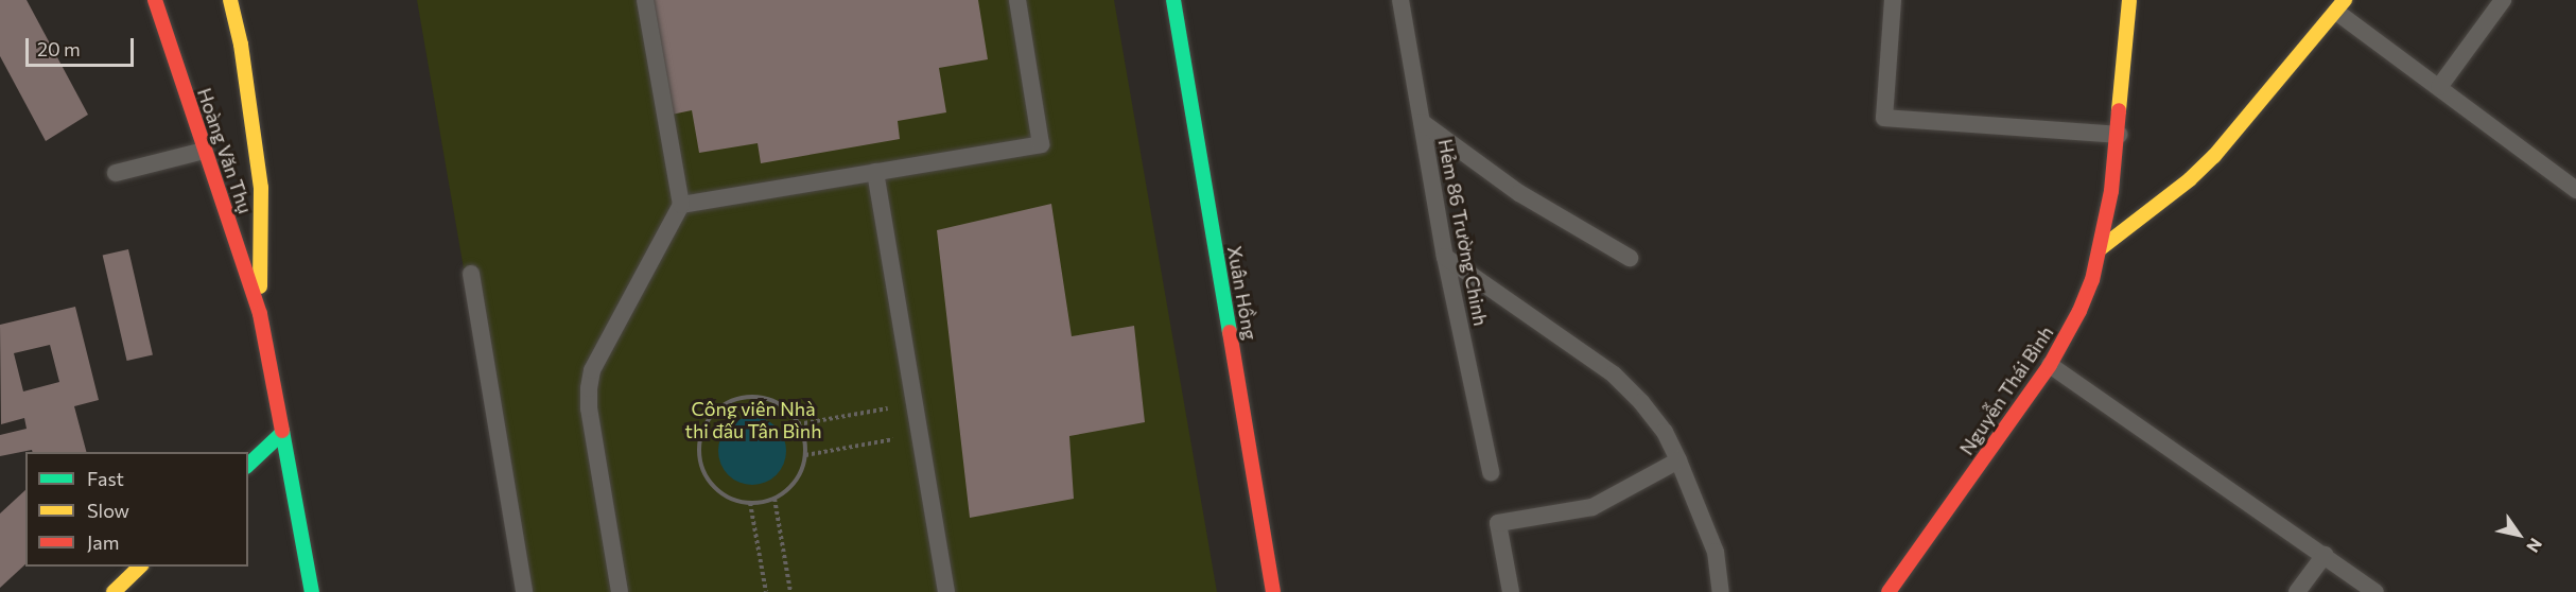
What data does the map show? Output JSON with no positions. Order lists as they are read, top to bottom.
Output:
{
  "streets": {
    "main road": ["Hoàng Văn Thụ", "Xuân Hồng", "Nguyễn Thái Bình"],
    "lane": ["Hẻm 86 Trường Chinh"]
  },
  "parks": ["Công viên Nhà thi đấu Tân Bình"],
  "legend": ["Fast", "Slow", "Jam"],
  "scale_bar": "20 m",
  "north": "bottom right"
}
